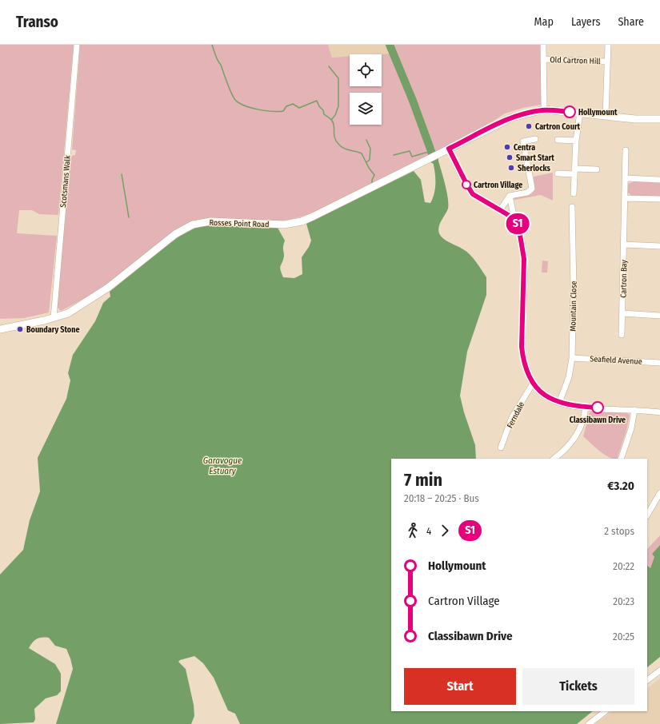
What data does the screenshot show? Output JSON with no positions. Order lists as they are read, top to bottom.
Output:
{
  "streets": {
    "main road": ["Rosses Point Road"],
    "street": [
      "Old Cartron Hill",
      "Scotsmans Walk",
      "Cartron Bay",
      "Mountain Close",
      "Seafield Avenue",
      "Ferndale"
    ]
  },
  "crossings": [
    ["Old Cartron Hill", "Rosses Point Road"],
    ["Scotsmans Walk", "Rosses Point Road"],
    ["Mountain Close", "Seafield Avenue"]
  ],
  "water": ["Garavogue Estuary"],
  "places": [
    "Hollymount",
    "Cartron Court",
    "Centra",
    "Smart Start",
    "Sherlocks",
    "Cartron Village",
    "Boundary Stone",
    "Classibawn Drive"
  ],
  "lines": ["bus line S1"],
  "page": {
    "header": "Transo",
    "nav": ["Map", "Layers", "Share"],
    "on_map": "S1",
    "heading": ["7 min", "20:18 – 20:25 · Bus", "€3.20"],
    "legs": ["4", "S1", "2 stops"],
    "list": [
      {
        "name": "Hollymount",
        "value": "20:22"
      },
      {
        "name": "Cartron Village",
        "value": "20:23"
      },
      {
        "name": "Classibawn Drive",
        "value": "20:25"
      }
    ],
    "buttons": ["Start", "Tickets"]
  }
}
